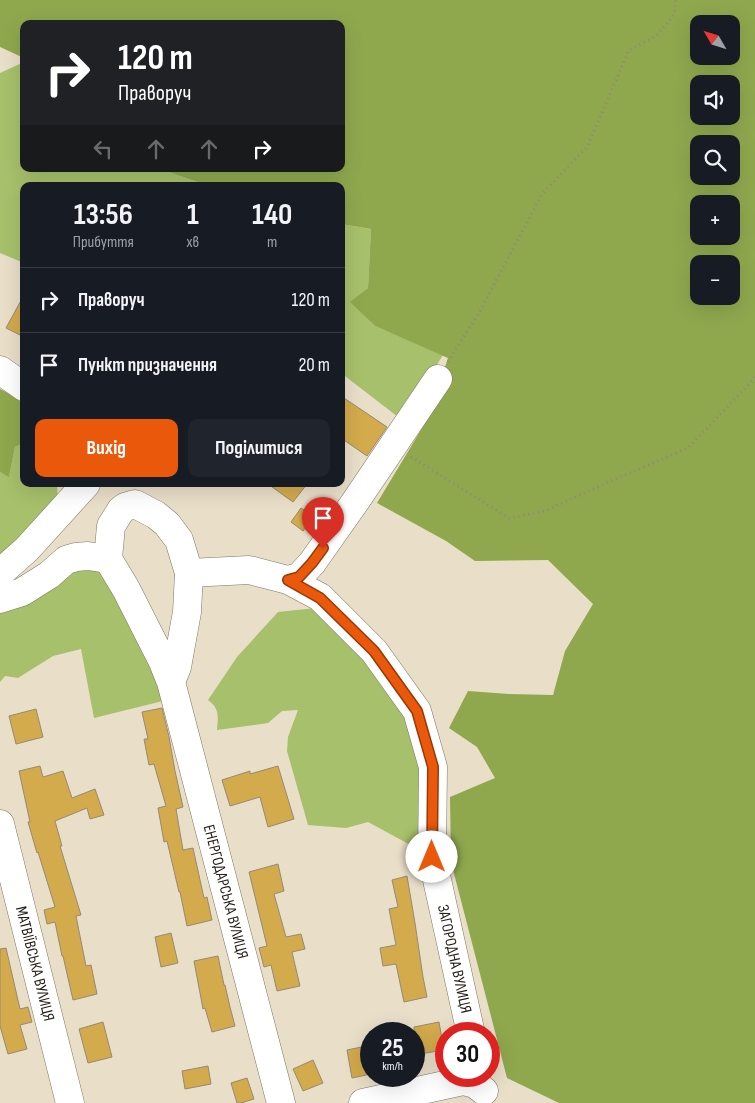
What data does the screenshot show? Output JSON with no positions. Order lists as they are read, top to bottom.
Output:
{
  "streets": {
    "street": ["ЕНЕРГОДАРСЬКА ВУЛИЦЯ", "ЗАГОРОДНА ВУЛИЦЯ", "МАТВІЇВСЬКА ВУЛИЦЯ"]
  },
  "north": "top left",
  "page": {
    "map_buttons": ["+", "−"],
    "turn": ["120 m", "Праворуч"],
    "eta": [
      "13:56",
      "Прибуття",
      "1",
      "хв",
      "140",
      "m"
    ],
    "list": [
      {
        "name": "Праворуч",
        "value": "120 m"
      },
      {
        "name": "Пункт призначення",
        "value": "20 m"
      }
    ],
    "buttons": ["Вихід", "Поділитися"],
    "speed": "25 km/h",
    "limit": "30"
  }
}
